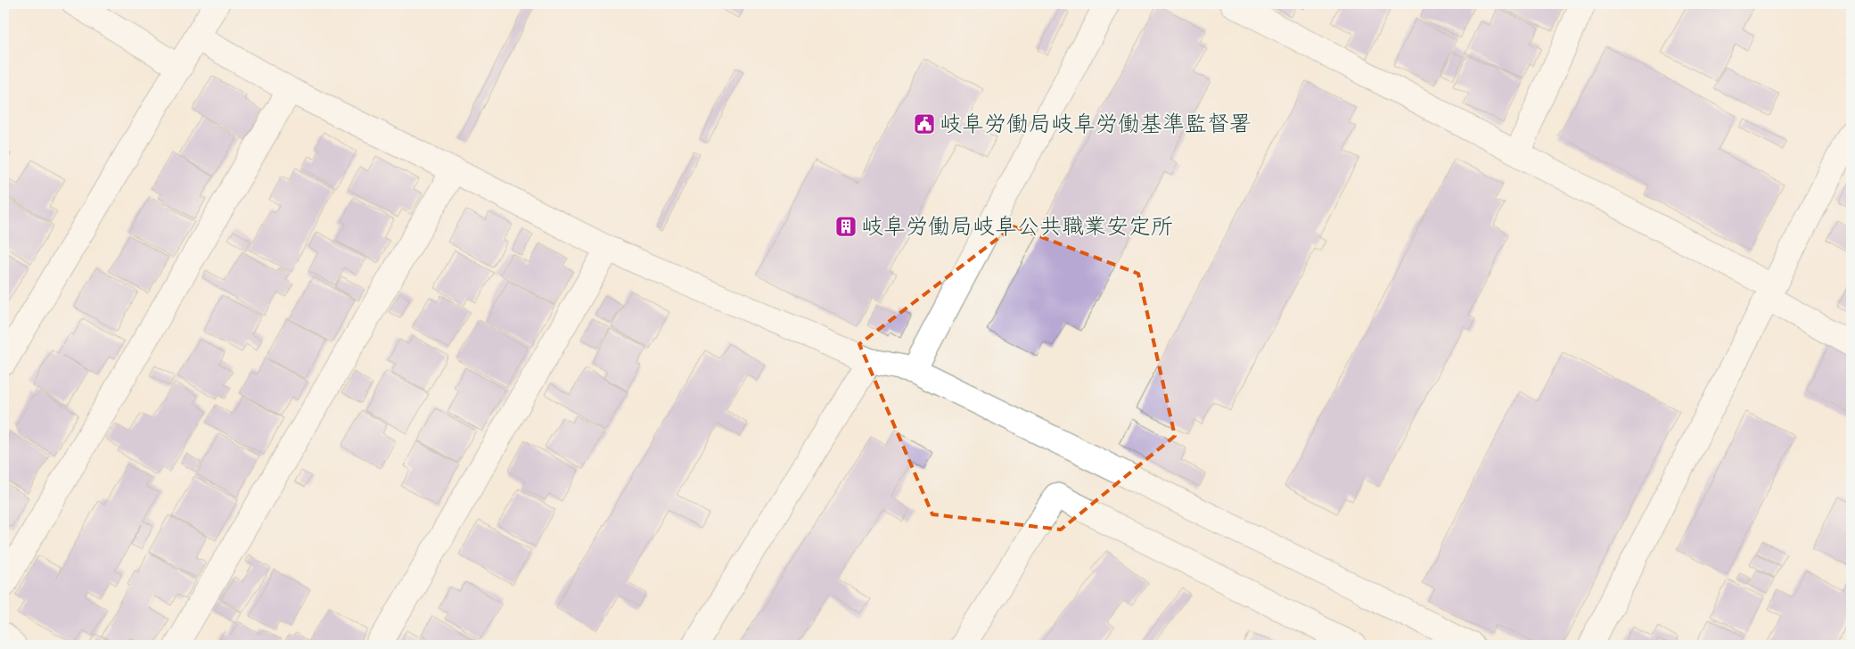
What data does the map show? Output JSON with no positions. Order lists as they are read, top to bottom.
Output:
{
  "places": {
    "public building": ["岐阜労働局岐阜労働基準監督署"],
    "building": ["岐阜労働局岐阜公共職業安定所"]
  }
}
